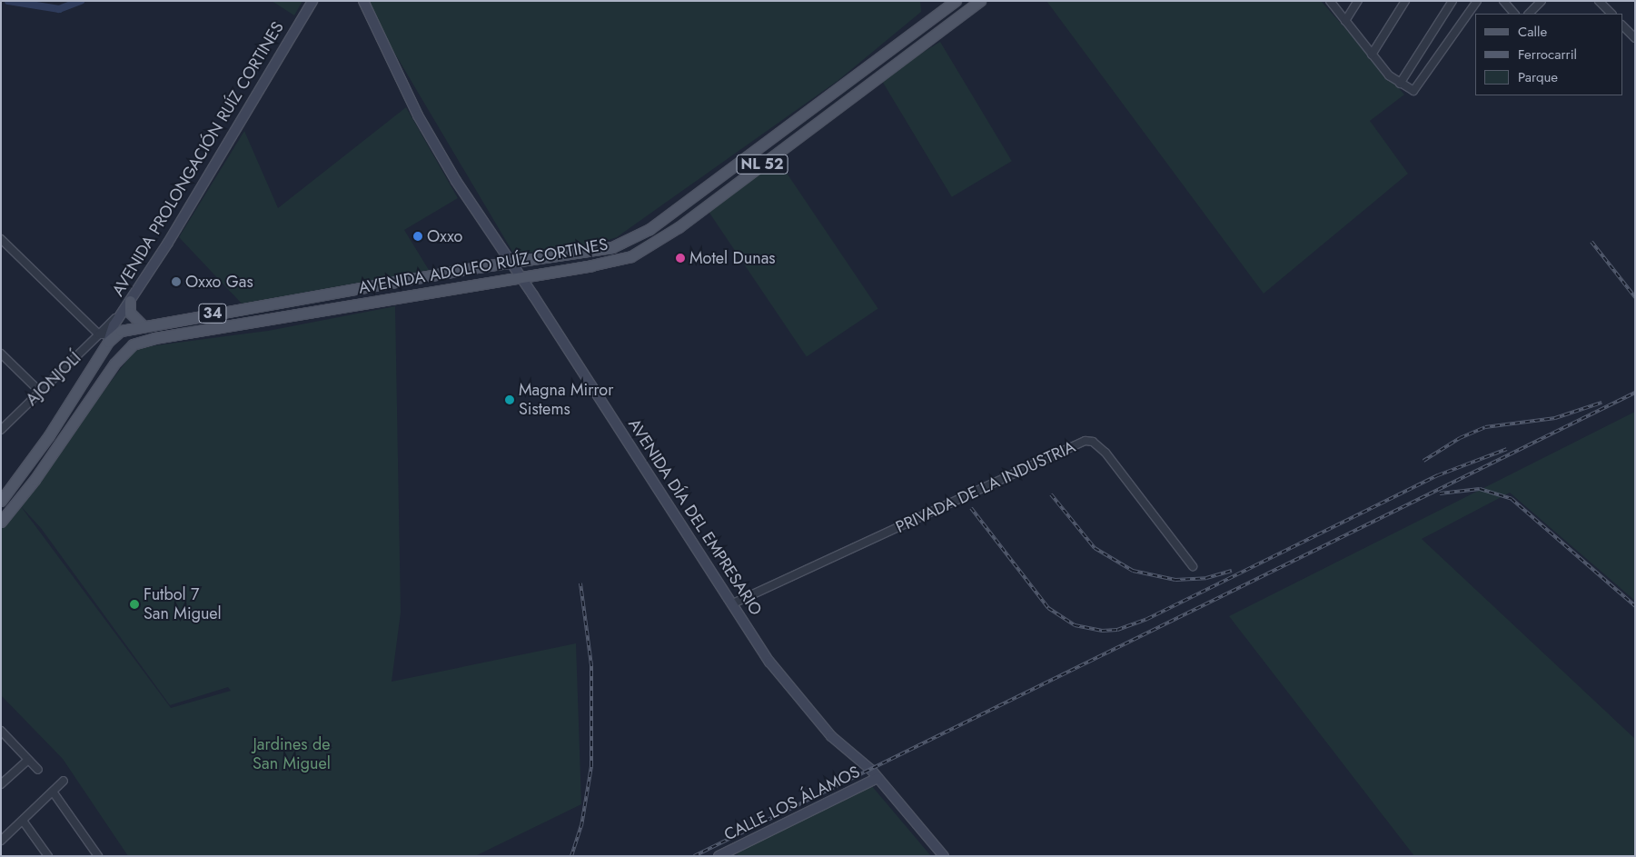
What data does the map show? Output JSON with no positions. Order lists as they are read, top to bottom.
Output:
{
  "streets": {
    "main road": ["NL 52", "AVENIDA ADOLFO RUÍZ CORTINES", "34"],
    "street": [
      "AVENIDA PROLONGACIÓN RUÍZ CORTINES",
      "AJONJOLÍ",
      "PRIVADA DE LA INDUSTRIA",
      "AVENIDA DÍA DEL EMPRESARIO",
      "CALLE LOS ÁLAMOS"
    ]
  },
  "crossings": [
    ["AVENIDA PROLONGACIÓN RUÍZ CORTINES", "AVENIDA ADOLFO RUÍZ CORTINES"],
    ["AVENIDA PROLONGACIÓN RUÍZ CORTINES", "AJONJOLÍ"],
    ["AVENIDA ADOLFO RUÍZ CORTINES", "AVENIDA DÍA DEL EMPRESARIO"],
    ["PRIVADA DE LA INDUSTRIA", "AVENIDA DÍA DEL EMPRESARIO"],
    ["AVENIDA DÍA DEL EMPRESARIO", "CALLE LOS ÁLAMOS"]
  ],
  "parks": ["Jardines de San Miguel"],
  "places": [
    "Oxxo",
    "Motel Dunas",
    "Oxxo Gas",
    "Magna Mirror Sistems",
    "Futbol 7 San Miguel"
  ],
  "legend": ["Calle", "Ferrocarril", "Parque"]
}
